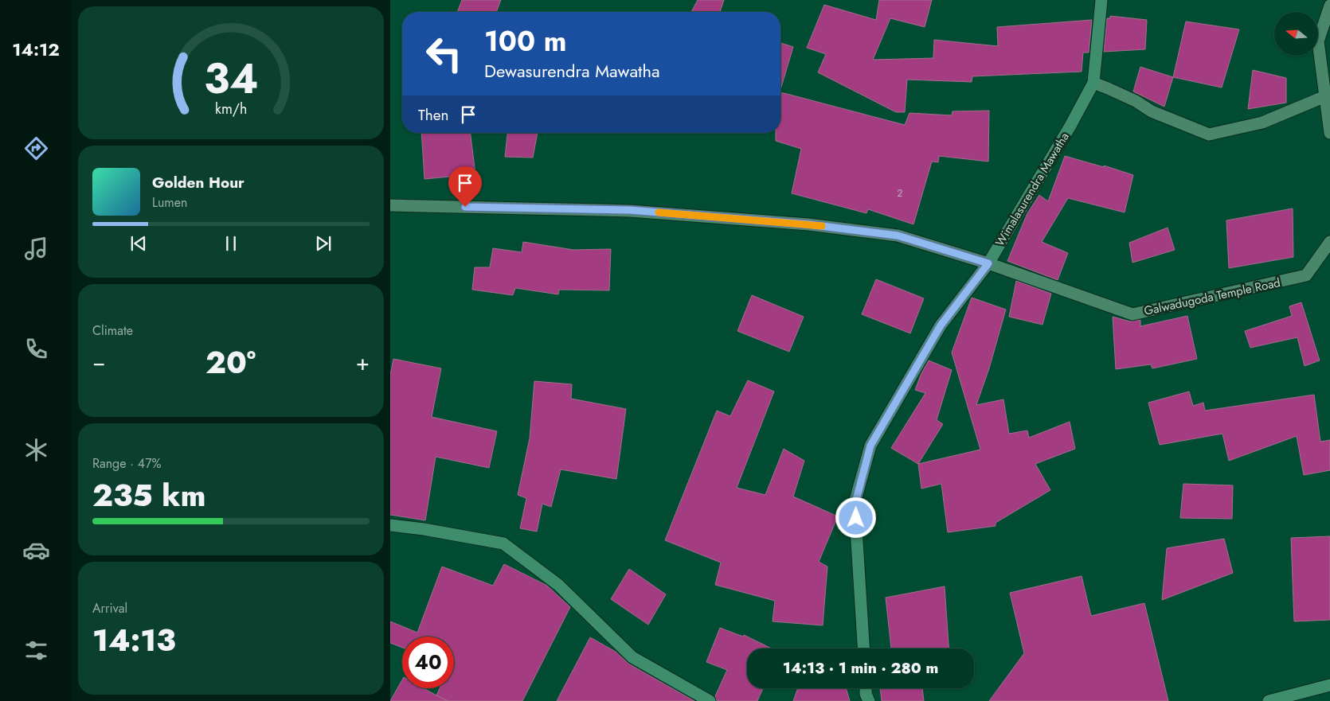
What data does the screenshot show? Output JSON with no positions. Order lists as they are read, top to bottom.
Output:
{
  "streets": {
    "street": ["Wimalasurendra Mawatha", "Galwadugoda Temple Road"]
  },
  "crossings": [
    ["Wimalasurendra Mawatha", "Galwadugoda Temple Road"]
  ],
  "house_numbers": ["2"],
  "north": "left",
  "page": {
    "tabs": "14:12",
    "turn": ["100 m", "Dewasurendra Mawatha"],
    "then": "Then",
    "song": ["Golden Hour", "Lumen"],
    "tile": [
      "Climate",
      ["Range · 47%", "235 km"],
      ["Arrival", "14:13"]
    ],
    "heat": ["−", "20°", "+"],
    "limit": "40",
    "trip": "14:13 · 1 min · 280 m",
    "gauge": ["34", "km/h"]
  }
}
